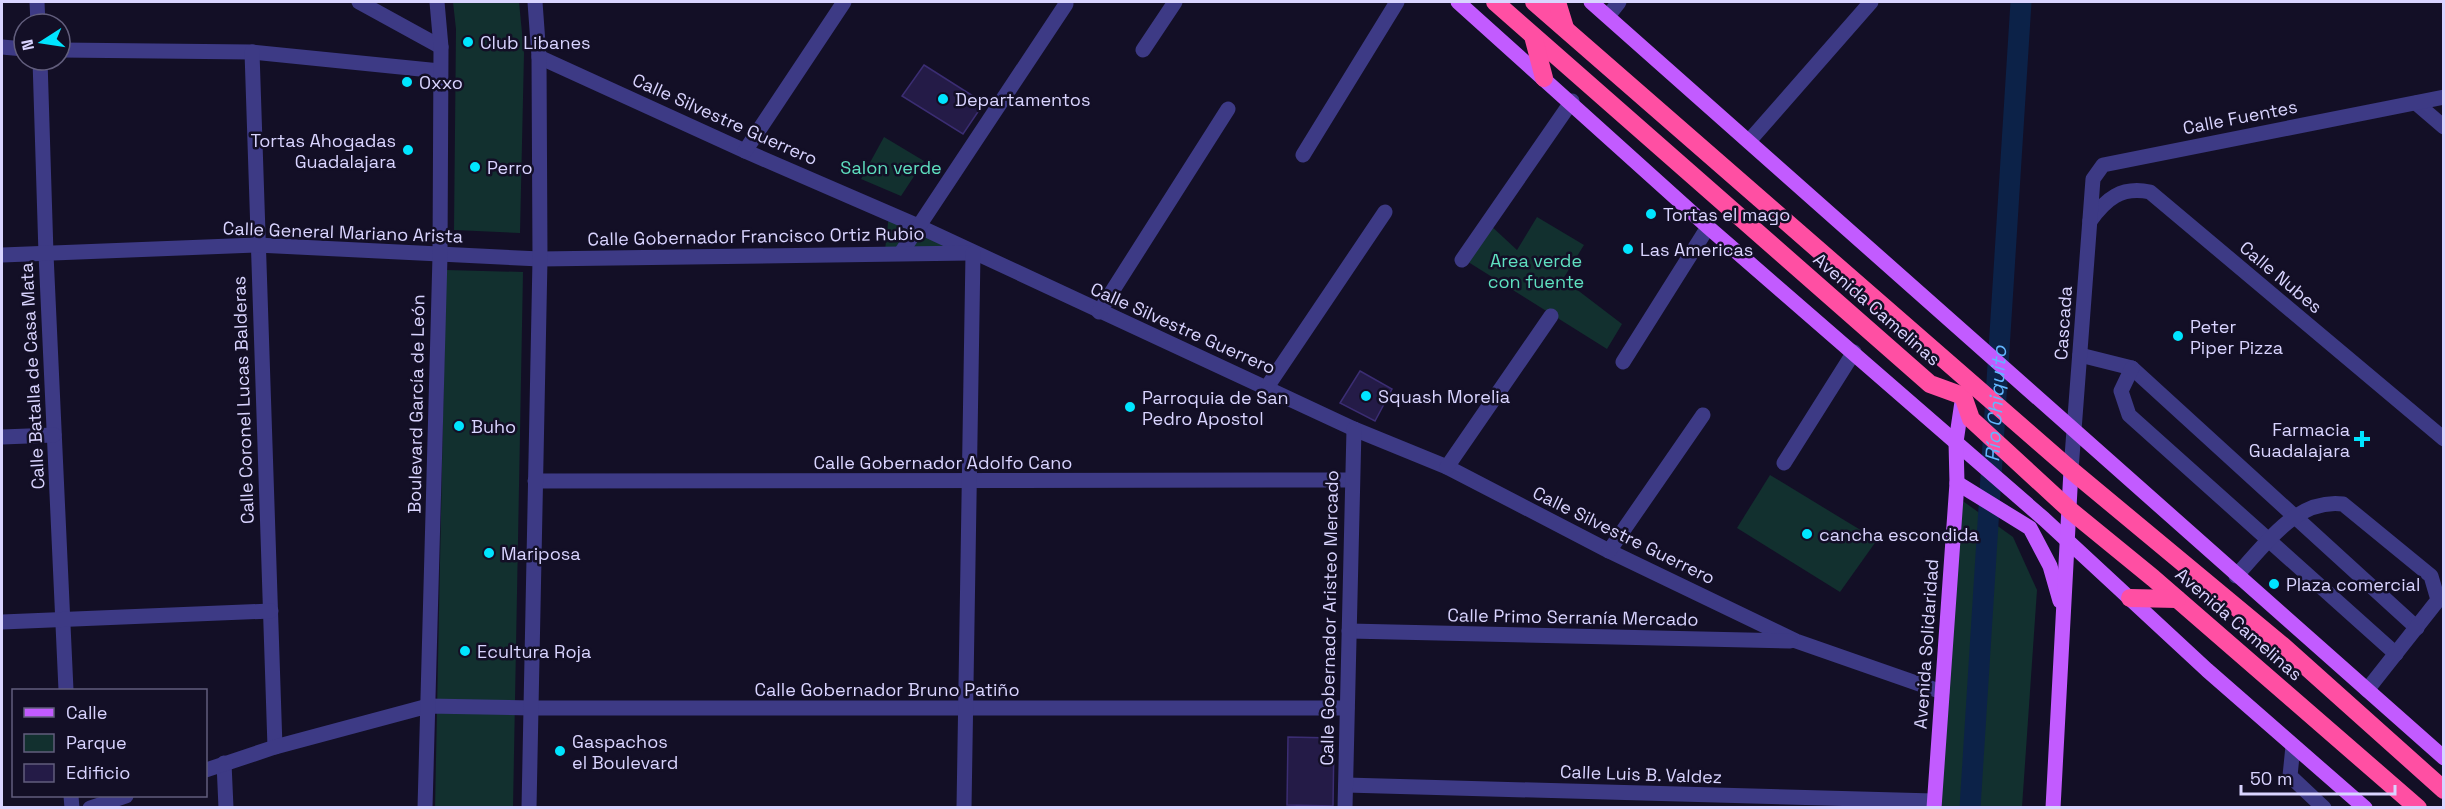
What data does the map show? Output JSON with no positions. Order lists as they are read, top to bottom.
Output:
{
  "streets": {
    "highway": ["Avenida Camelinas"],
    "main road": ["Avenida Solidaridad"],
    "street": [
      "Calle Fuentes",
      "Calle Silvestre Guerrero",
      "Calle General Mariano Arista",
      "Calle Gobernador Francisco Ortiz Rubio",
      "Calle Nubes",
      "Cascada",
      "Calle Batalla de Casa Mata",
      "Calle Coronel Lucas Balderas",
      "Boulevard García de León",
      "Calle Gobernador Adolfo Cano",
      "Calle Primo Serranía Mercado",
      "Calle Gobernador Aristeo Mercado",
      "Calle Gobernador Bruno Patiño",
      "Calle Luis B. Valdez"
    ]
  },
  "crossings": [
    ["Calle Fuentes", "Calle Nubes"],
    ["Calle Fuentes", "Cascada"],
    ["Calle Silvestre Guerrero", "Calle Gobernador Francisco Ortiz Rubio"],
    ["Calle Silvestre Guerrero", "Calle Primo Serranía Mercado"],
    ["Calle Silvestre Guerrero", "Calle Gobernador Aristeo Mercado"],
    ["Calle Silvestre Guerrero", "Avenida Solidaridad"],
    ["Calle General Mariano Arista", "Calle Gobernador Francisco Ortiz Rubio"],
    ["Calle General Mariano Arista", "Calle Batalla de Casa Mata"],
    ["Calle General Mariano Arista", "Calle Coronel Lucas Balderas"],
    ["Calle General Mariano Arista", "Boulevard García de León"],
    ["Calle Nubes", "Cascada"],
    ["Avenida Camelinas", "Cascada"],
    ["Avenida Camelinas", "Avenida Solidaridad"],
    ["Calle Coronel Lucas Balderas", "Calle Gobernador Bruno Patiño"],
    ["Boulevard García de León", "Calle Gobernador Bruno Patiño"],
    ["Calle Gobernador Adolfo Cano", "Calle Gobernador Aristeo Mercado"],
    ["Calle Primo Serranía Mercado", "Calle Gobernador Aristeo Mercado"],
    ["Calle Gobernador Aristeo Mercado", "Calle Gobernador Bruno Patiño"],
    ["Calle Gobernador Aristeo Mercado", "Calle Luis B. Valdez"],
    ["Avenida Solidaridad", "Calle Luis B. Valdez"]
  ],
  "water": ["Río Chiquito"],
  "parks": ["Salon verde", "Area verde con fuente"],
  "places": {
    "other": [
      "Club Libanes",
      "Oxxo",
      "Departamentos",
      "Tortas Ahogadas Guadalajara",
      "Perro",
      "Tortas el mago",
      "Las Americas",
      "Peter Piper Pizza",
      "Squash Morelia",
      "Parroquia de San Pedro Apostol",
      "Buho",
      "cancha escondida",
      "Mariposa",
      "Plaza comercial",
      "Ecultura Roja",
      "Gaspachos el Boulevard"
    ],
    "health": ["Farmacia Guadalajara"]
  },
  "legend": ["Calle", "Parque", "Edificio"],
  "scale_bar": "50 m",
  "north": "left"
}
